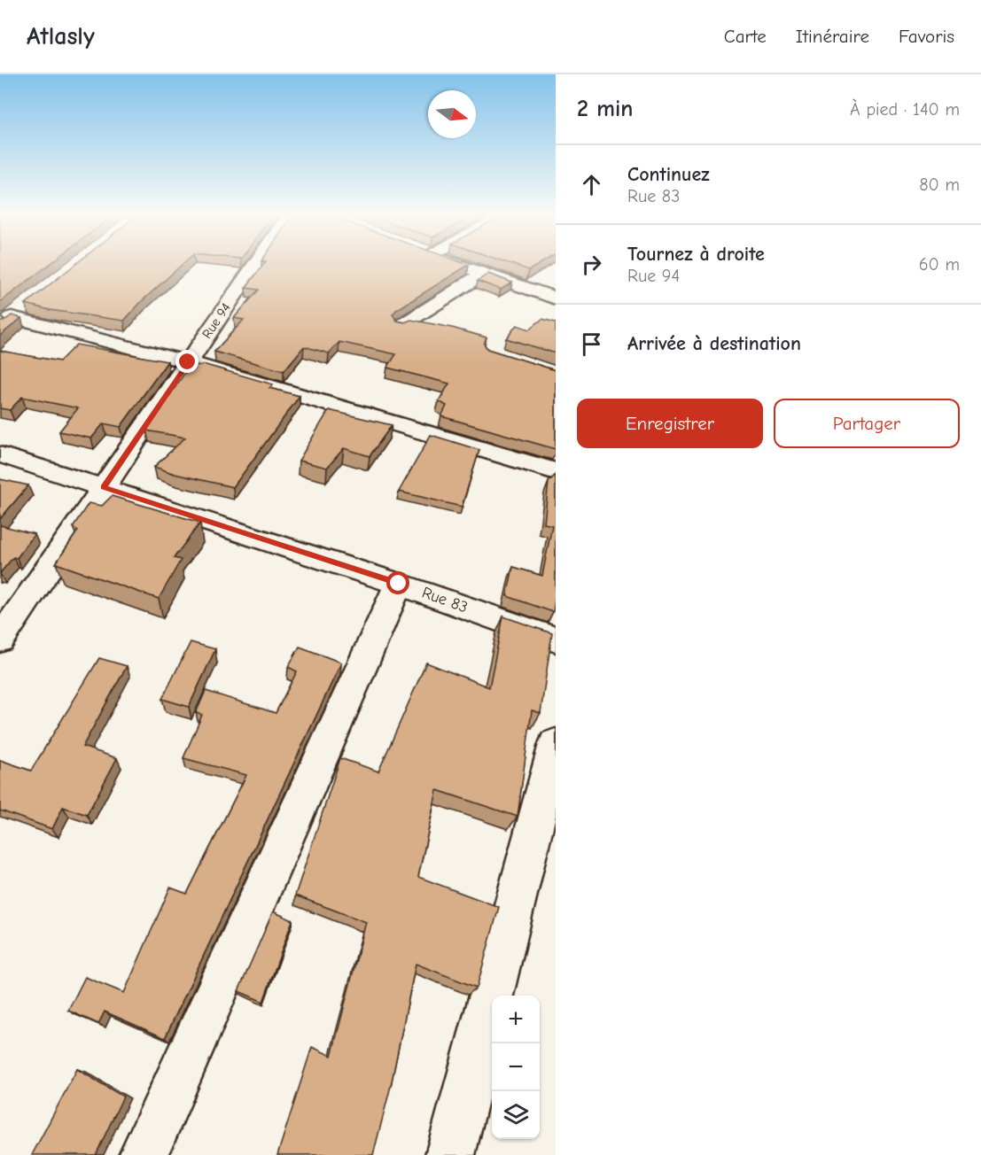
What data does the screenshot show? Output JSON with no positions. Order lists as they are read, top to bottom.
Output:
{
  "streets": {
    "street": ["Rue 94", "Rue 83"]
  },
  "crossings": [
    ["Rue 94", "Rue 83"]
  ],
  "north": "right",
  "page": {
    "header": "Atlasly",
    "nav": ["Carte", "Itinéraire", "Favoris"],
    "heading": ["2 min", "À pied · 140 m"],
    "list": [
      ["Continuez", "Rue 83", "80 m"],
      ["Tournez à droite", "Rue 94", "60 m"],
      "Arrivée à destination"
    ],
    "buttons": ["Enregistrer", "Partager"],
    "map_buttons": ["+", "−"]
  }
}
